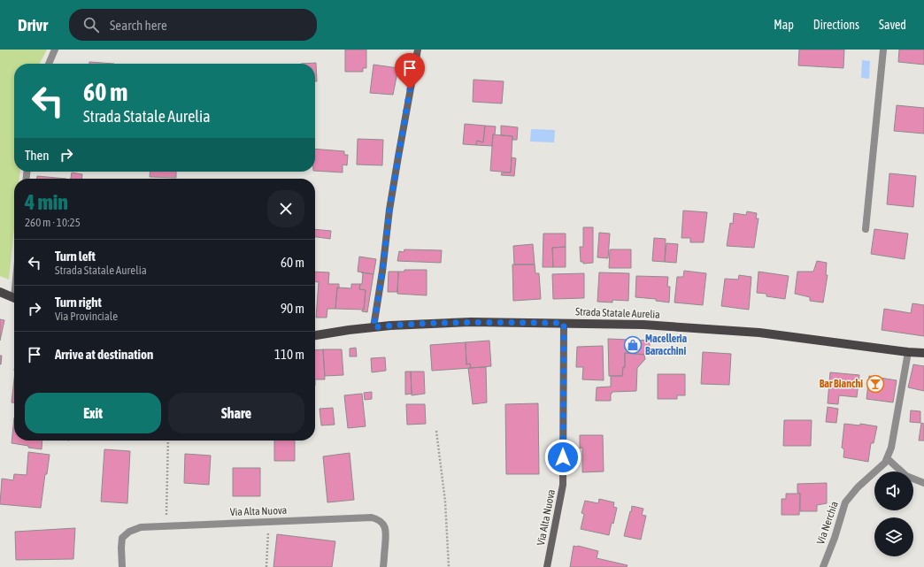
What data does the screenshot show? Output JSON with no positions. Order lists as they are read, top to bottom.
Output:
{
  "streets": {
    "main road": ["Strada Statale Aurelia"],
    "street": ["Via Alta Nuova", "Via Nerchia"]
  },
  "crossings": [
    ["Strada Statale Aurelia", "Via Alta Nuova"],
    ["Strada Statale Aurelia", "Via Nerchia"]
  ],
  "places": {
    "shop": ["Macelleria Baracchini"],
    "bar": ["Bar Bianchi"]
  },
  "page": {
    "header": "Drivr",
    "search": "Search here",
    "nav": ["Map", "Directions", "Saved"],
    "turn": ["60 m", "Strada Statale Aurelia"],
    "then": "Then",
    "heading": ["4 min", "260 m · 10:25"],
    "list": [
      {
        "name": "Turn left",
        "note": "Strada Statale Aurelia",
        "value": "60 m"
      },
      {
        "name": "Turn right",
        "note": "Via Provinciale",
        "value": "90 m"
      },
      {
        "name": "Arrive at destination",
        "value": "110 m"
      }
    ],
    "buttons": ["Exit", "Share"]
  }
}
